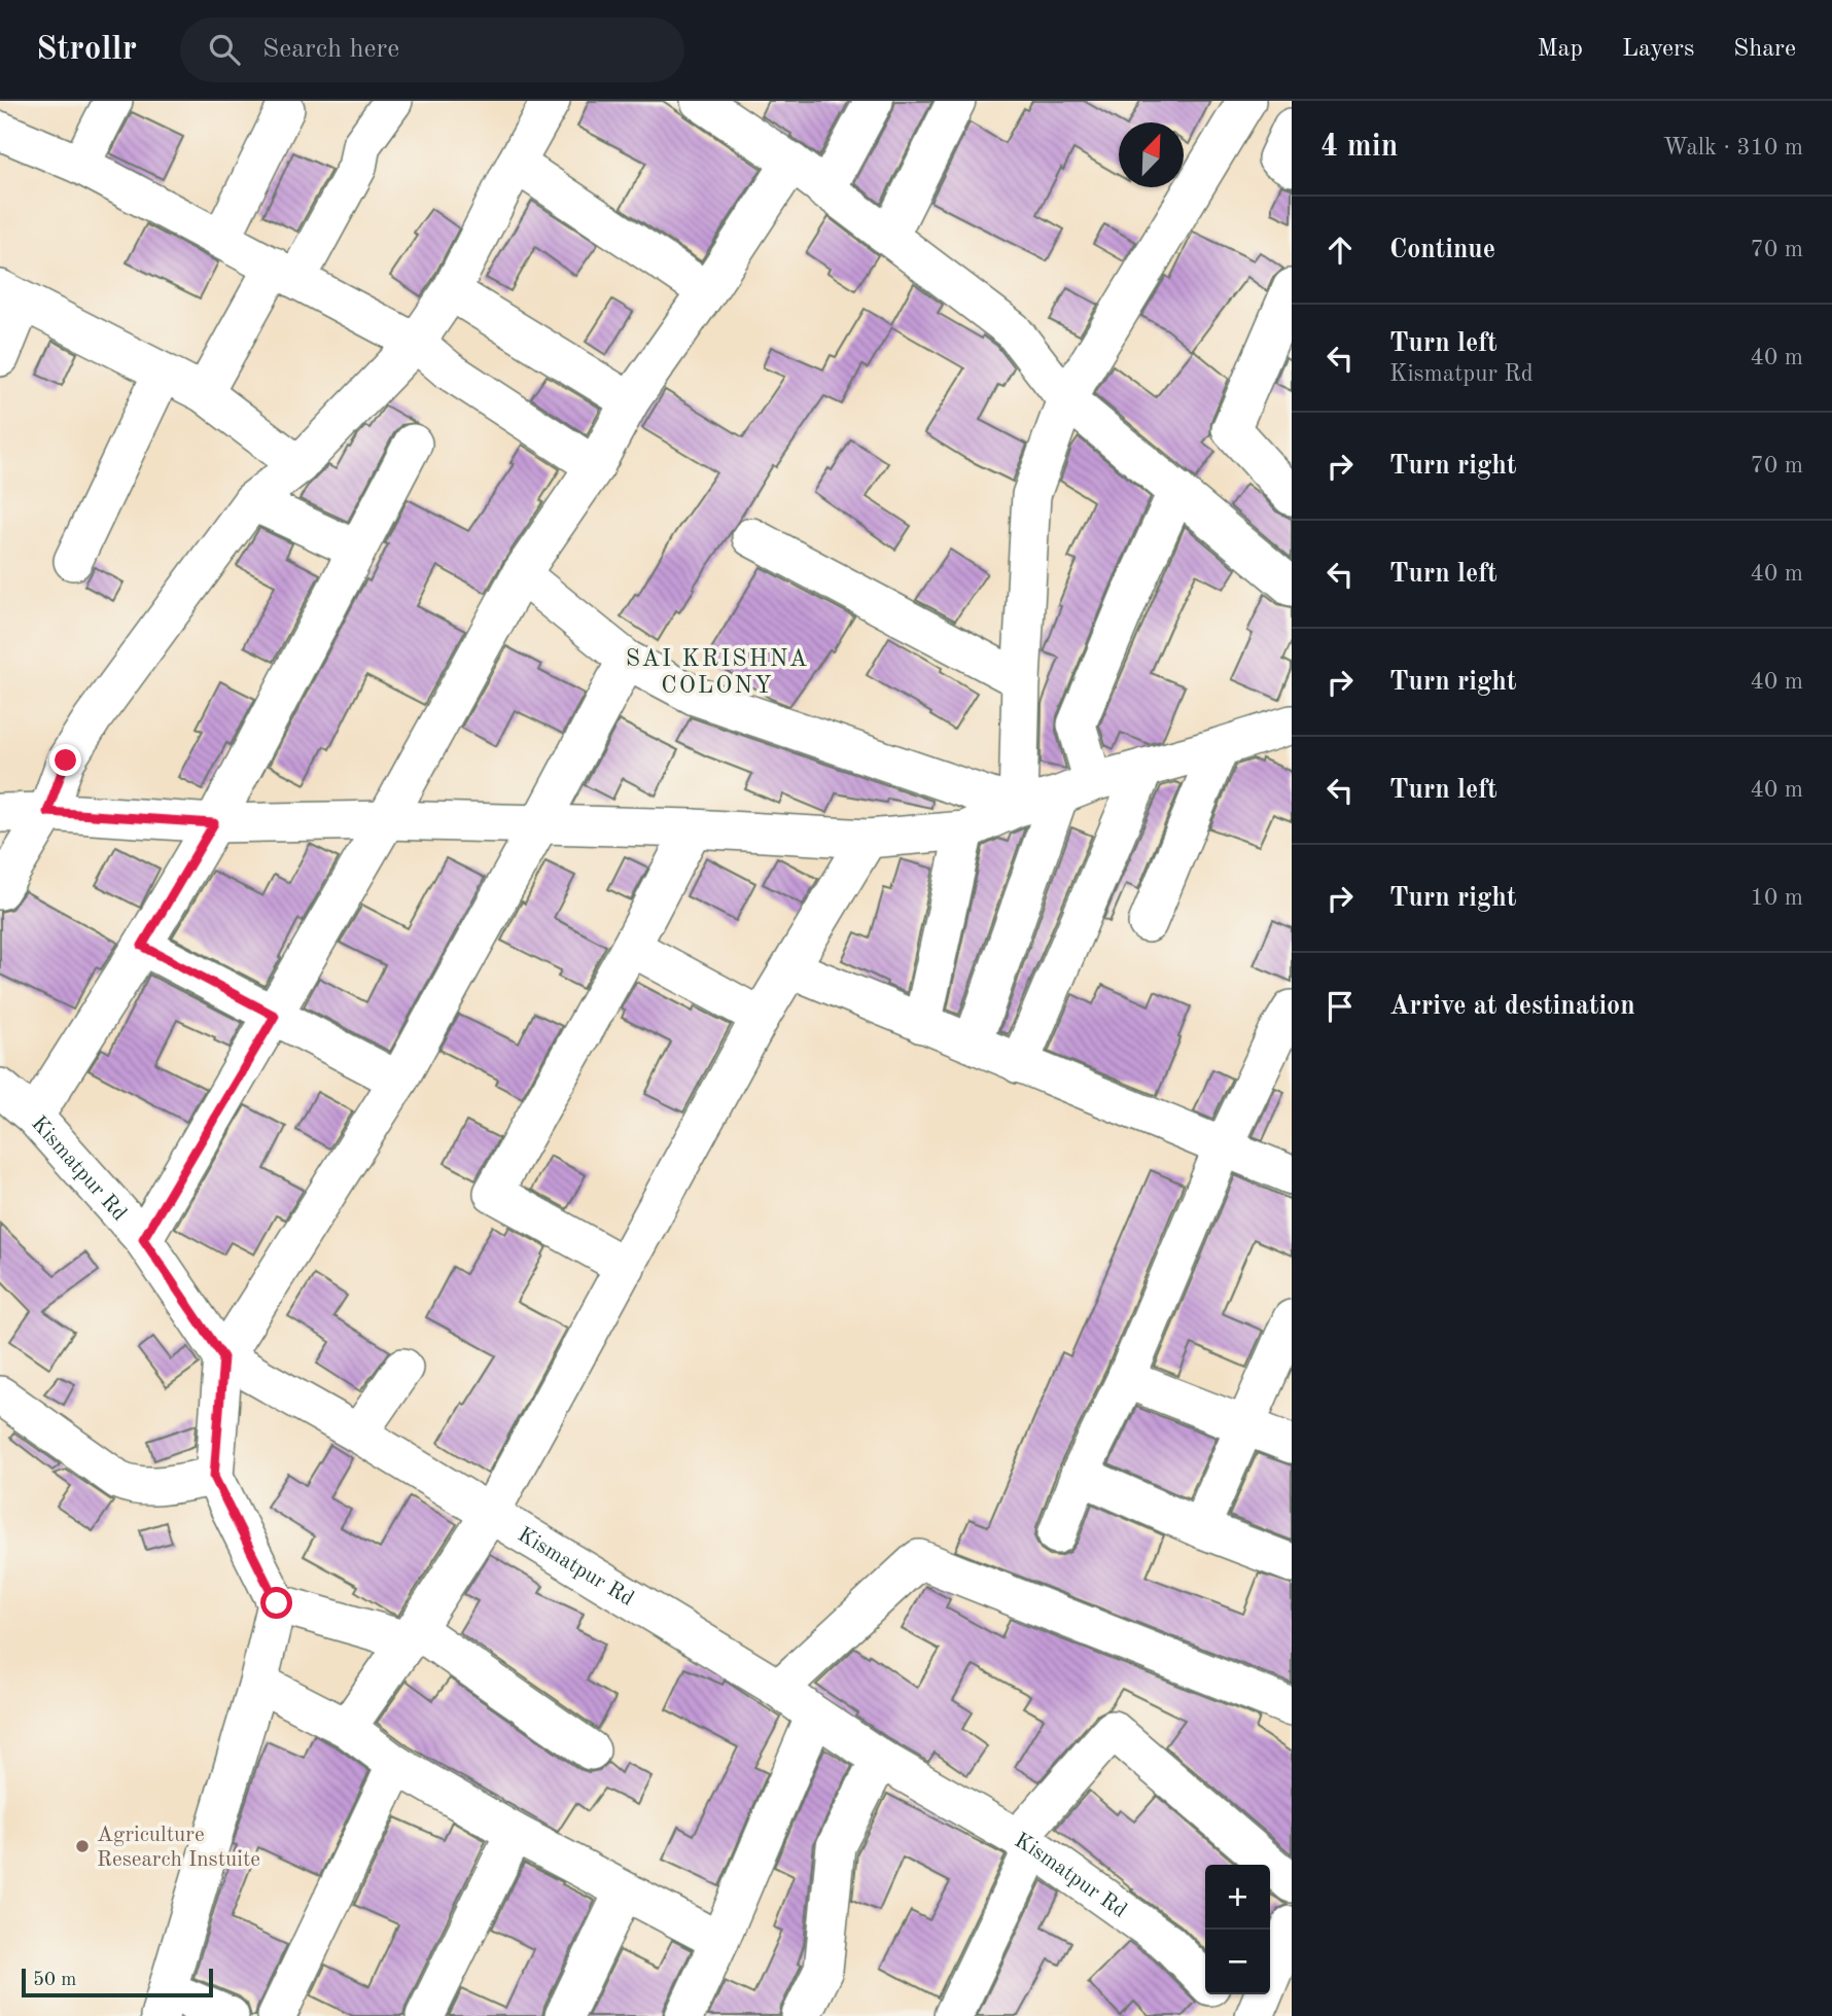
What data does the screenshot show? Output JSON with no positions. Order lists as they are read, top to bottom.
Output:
{
  "streets": {
    "street": ["Kismatpur Rd"]
  },
  "districts": ["SAI KRISHNA COLONY"],
  "places": ["Agriculture Research Instuite"],
  "scale_bar": "50 m",
  "north": "top right",
  "page": {
    "header": "Strollr",
    "search": "Search here",
    "nav": ["Map", "Layers", "Share"],
    "heading": ["4 min", "Walk · 310 m"],
    "list": [
      ["Continue", "70 m"],
      ["Turn left", "Kismatpur Rd", "40 m"],
      ["Turn right", "70 m"],
      ["Turn left", "40 m"],
      ["Turn right", "40 m"],
      ["Turn left", "40 m"],
      ["Turn right", "10 m"],
      "Arrive at destination"
    ],
    "map_buttons": ["+", "−"],
    "scale": "50 m"
  }
}
